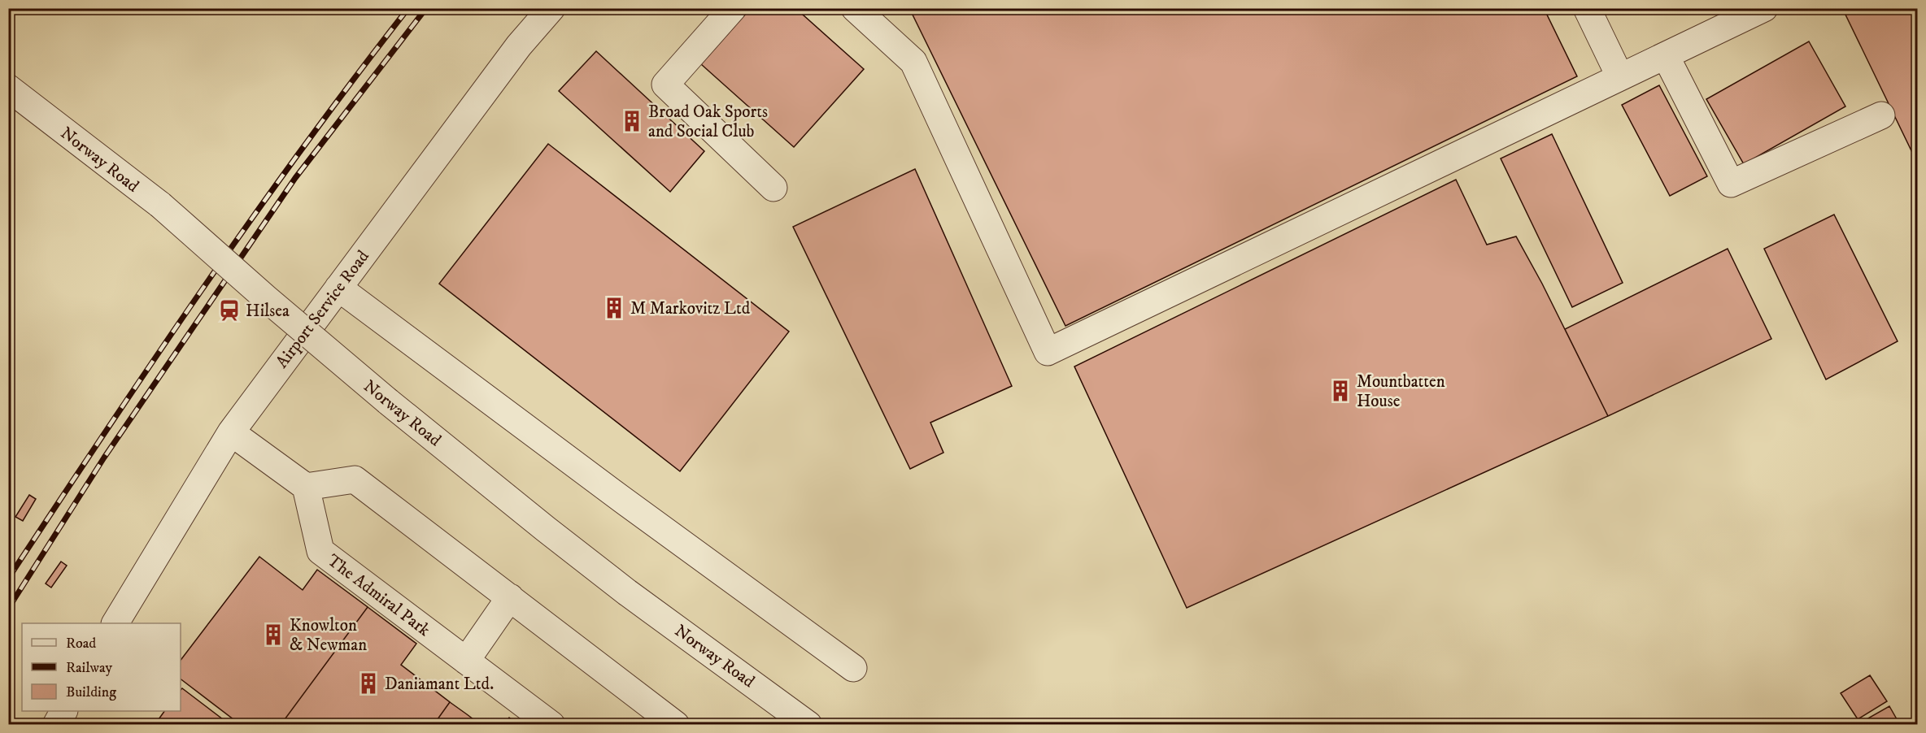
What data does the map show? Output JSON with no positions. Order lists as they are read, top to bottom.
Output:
{
  "streets": {
    "street": ["Norway Road", "Airport Service Road", "The Admiral Park"]
  },
  "places": {
    "building": [
      "Broad Oak Sports and Social Club",
      "M Markovitz Ltd",
      "Mountbatten House",
      "Knowlton & Newman",
      "Daniamant Ltd."
    ],
    "station": ["Hilsea"]
  },
  "legend": ["Road", "Railway", "Building"]
}
